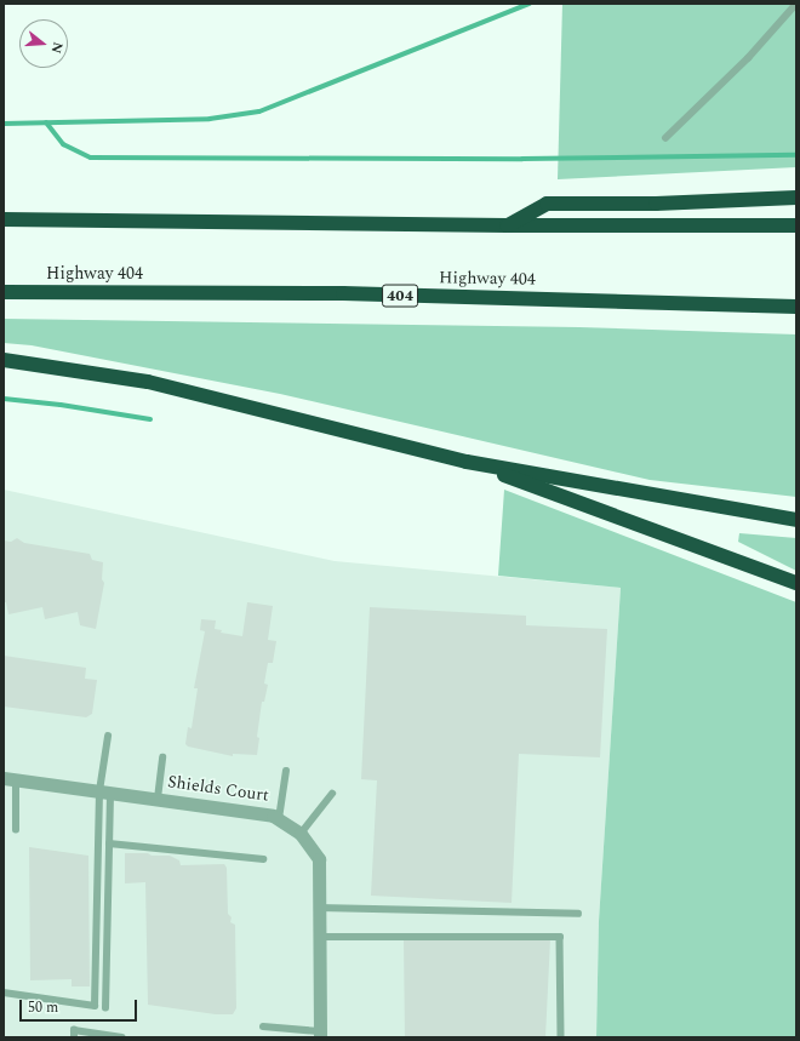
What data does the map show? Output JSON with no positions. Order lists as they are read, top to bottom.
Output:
{
  "streets": {
    "highway": ["Highway 404", "404"],
    "street": ["Shields Court"]
  },
  "scale_bar": "50 m",
  "north": "right"
}
